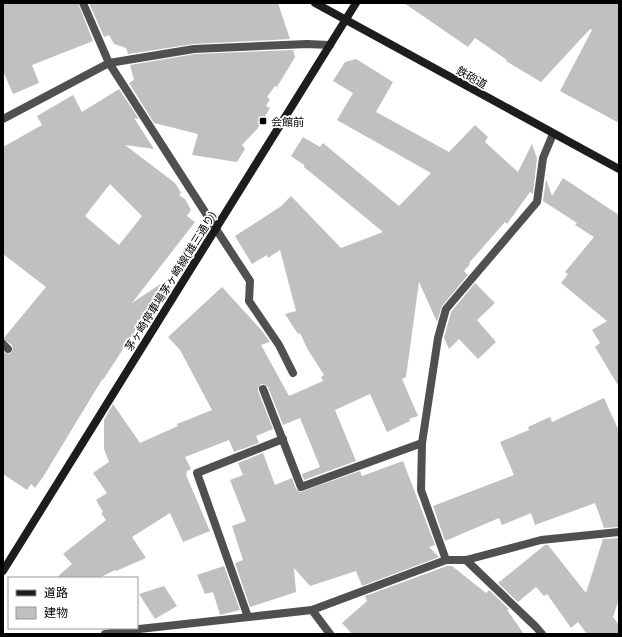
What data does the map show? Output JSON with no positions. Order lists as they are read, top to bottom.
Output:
{
  "streets": {
    "main road": ["鉄砲道", "茅ヶ崎停車場茅ヶ崎線(雄三通り)"]
  },
  "crossings": [
    ["鉄砲道", "茅ヶ崎停車場茅ヶ崎線(雄三通り)"]
  ],
  "places": {
    "transit": ["会館前"]
  },
  "legend": ["道路", "建物"]
}
